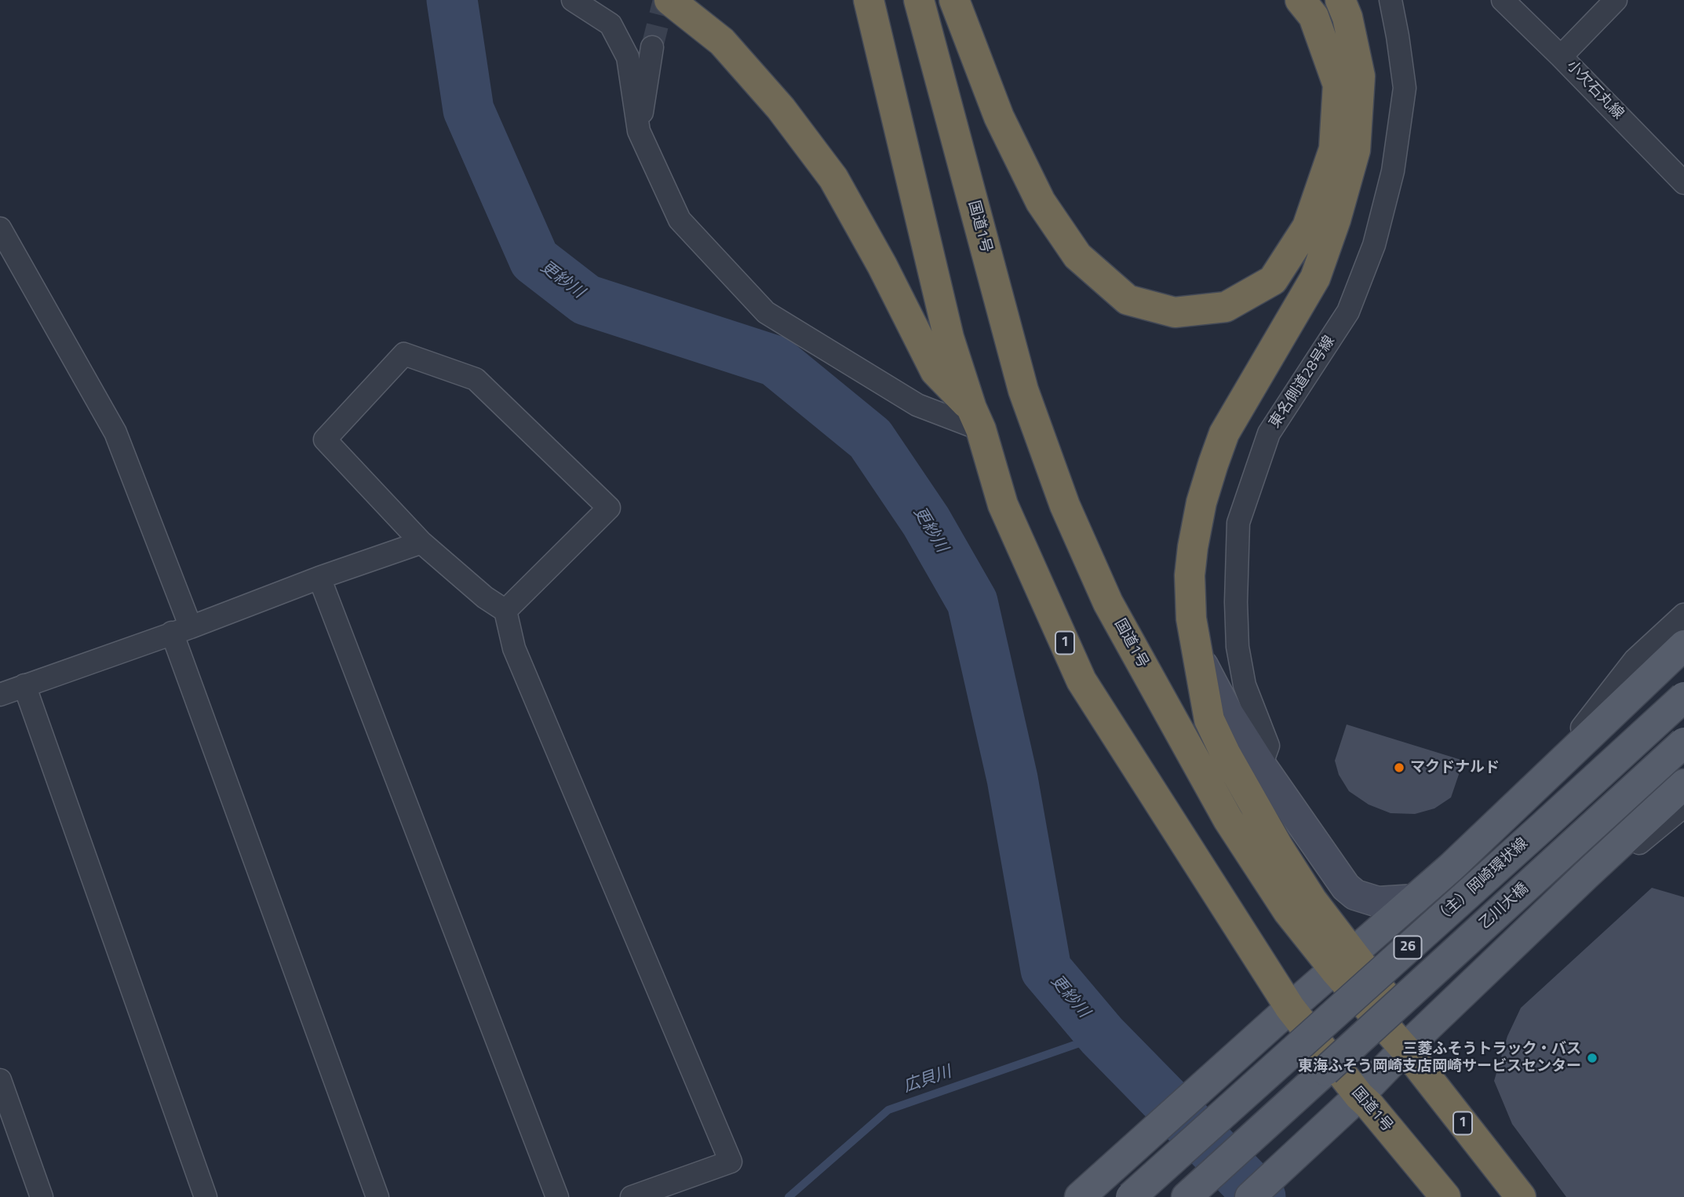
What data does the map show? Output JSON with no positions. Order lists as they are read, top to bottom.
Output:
{
  "streets": {
    "highway": ["国道1号", "1"],
    "main road": ["（主）岡崎環状線", "乙川大橋", "26"],
    "street": ["小欠石丸線", "東名側道28号線"]
  },
  "crossings": [
    ["国道1号", "26"]
  ],
  "water": ["更紗川", "広貝川"],
  "places": ["マクドナルド", "三菱ふそうトラック・バス 東海ふそう岡崎支店岡崎サービスセンター"]
}
